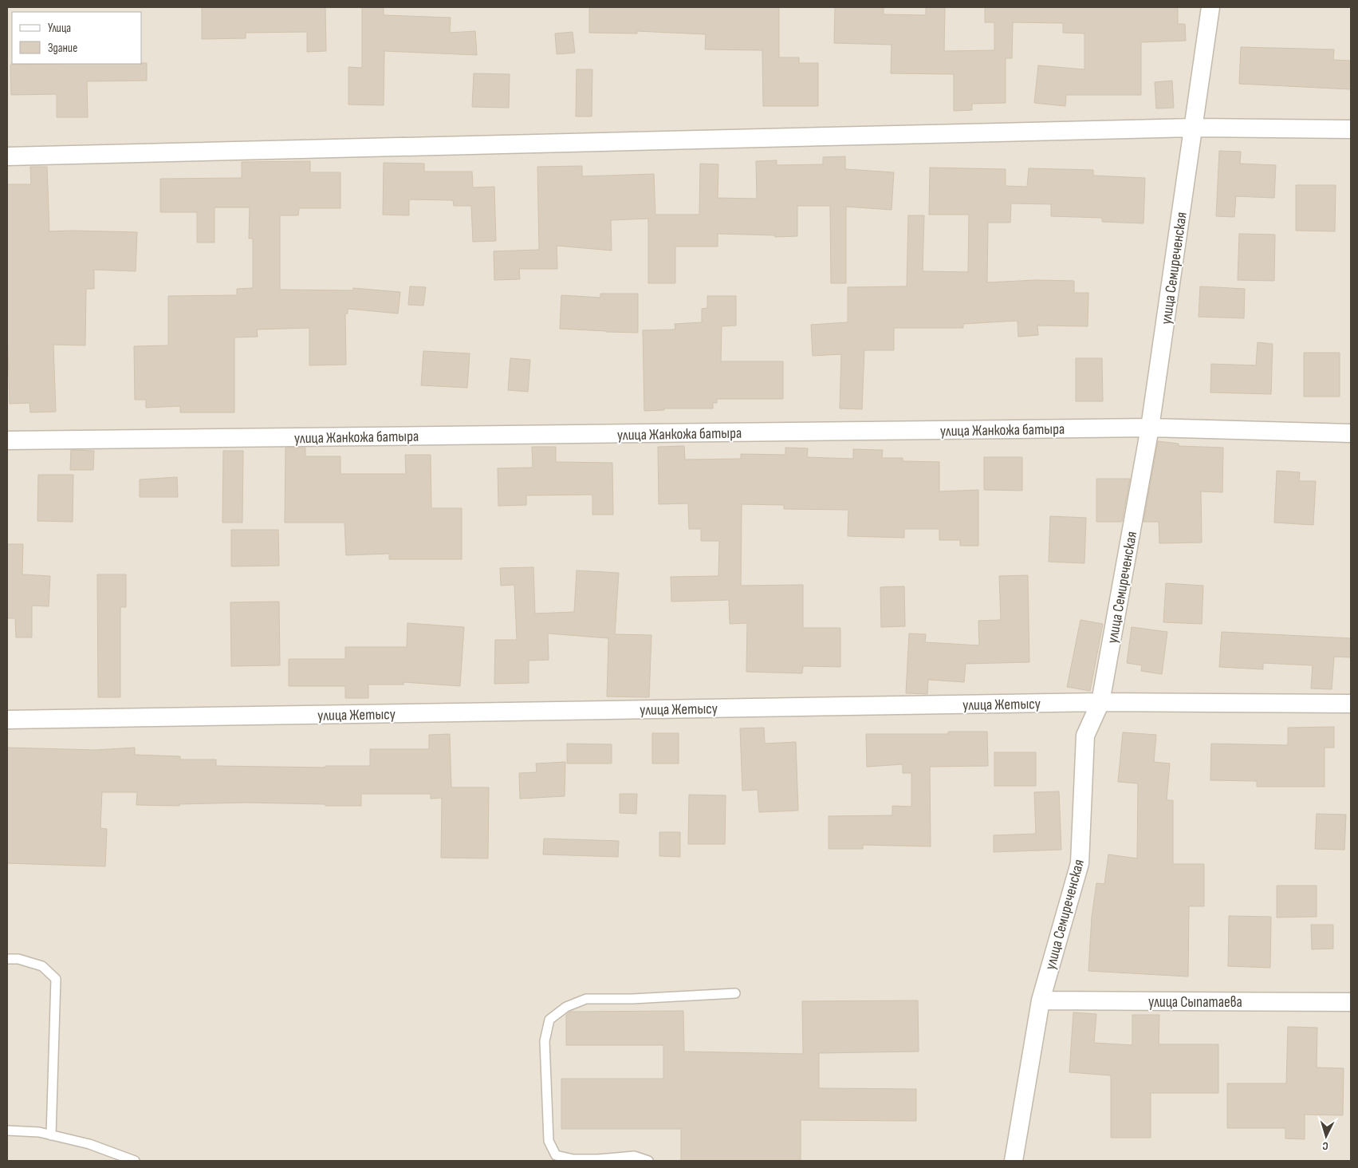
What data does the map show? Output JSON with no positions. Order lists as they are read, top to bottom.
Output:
{
  "streets": {
    "street": [
      "улица Семиреченская",
      "улица Жанкожа батыра",
      "улица Жетысу",
      "улица Сыпатаева"
    ]
  },
  "crossings": [
    ["улица Семиреченская", "улица Жанкожа батыра"],
    ["улица Семиреченская", "улица Жетысу"],
    ["улица Семиреченская", "улица Сыпатаева"]
  ],
  "legend": ["Улица", "Здание"],
  "north": "bottom"
}
